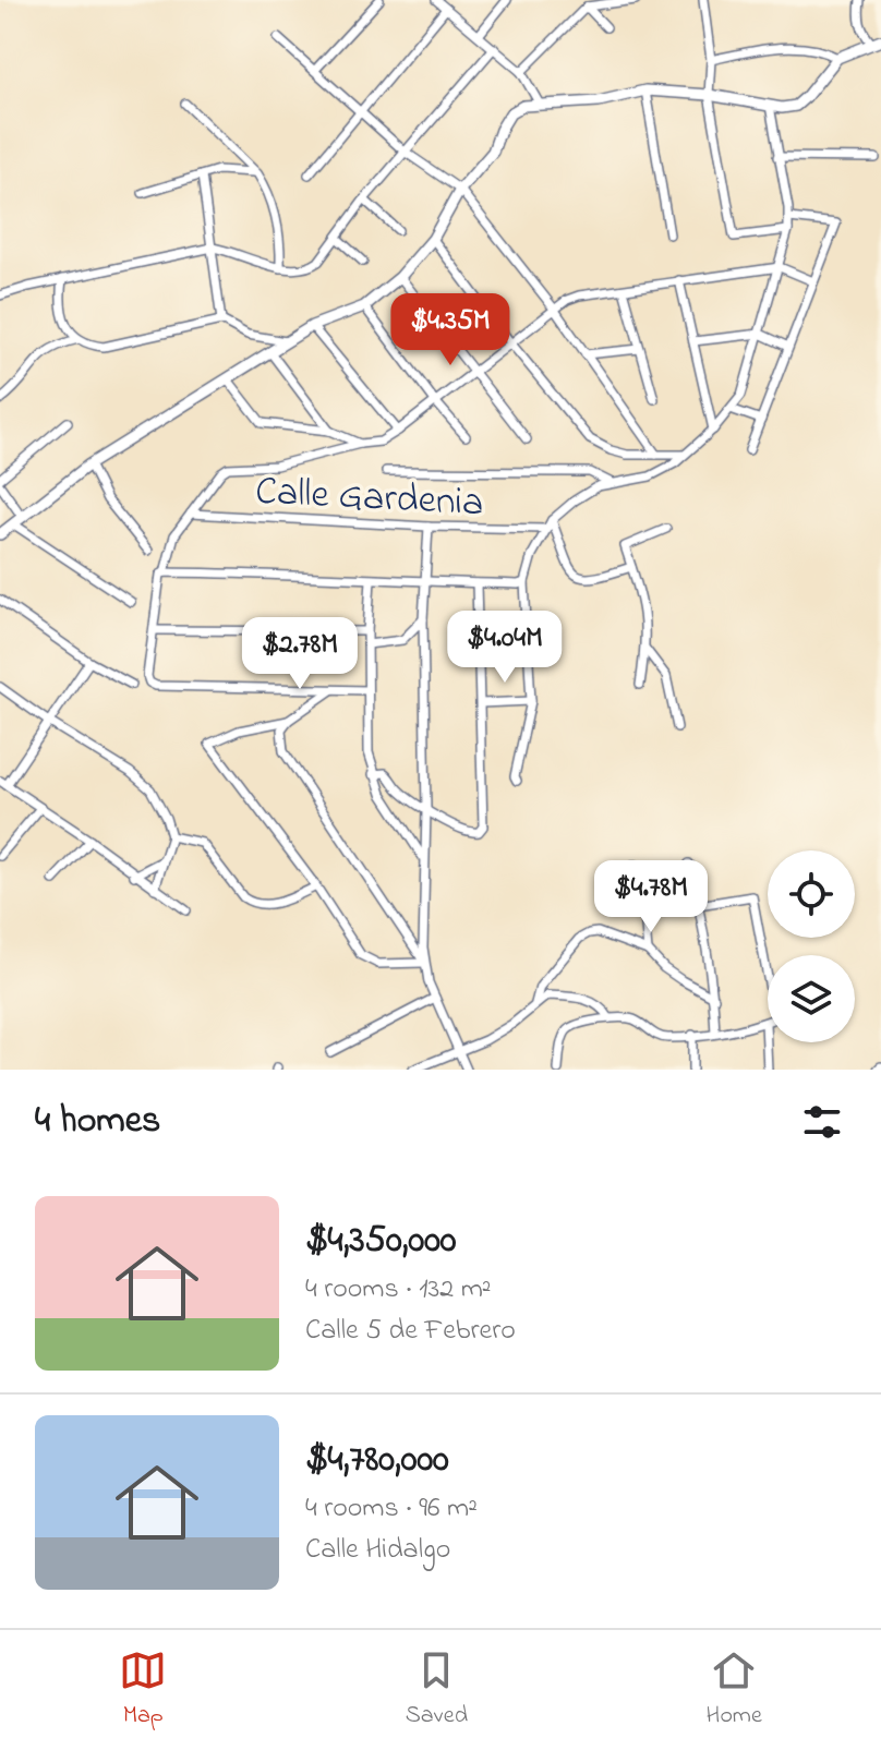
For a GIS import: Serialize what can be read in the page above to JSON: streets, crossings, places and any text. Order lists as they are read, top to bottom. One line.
{"streets":{"street":["Calle Gardenia"]},"page":{"price":["$4.35M","$4.04M","$2.78M","$4.78M"],"heading":"4 homes","list":[{"name":"$4,350,000","note":"4 rooms · 132 m² · Calle 5 de Febrero"},{"name":"$4,780,000","note":"4 rooms · 96 m² · Calle Hidalgo"}],"tabs":["Map","Saved","Home"]}}
